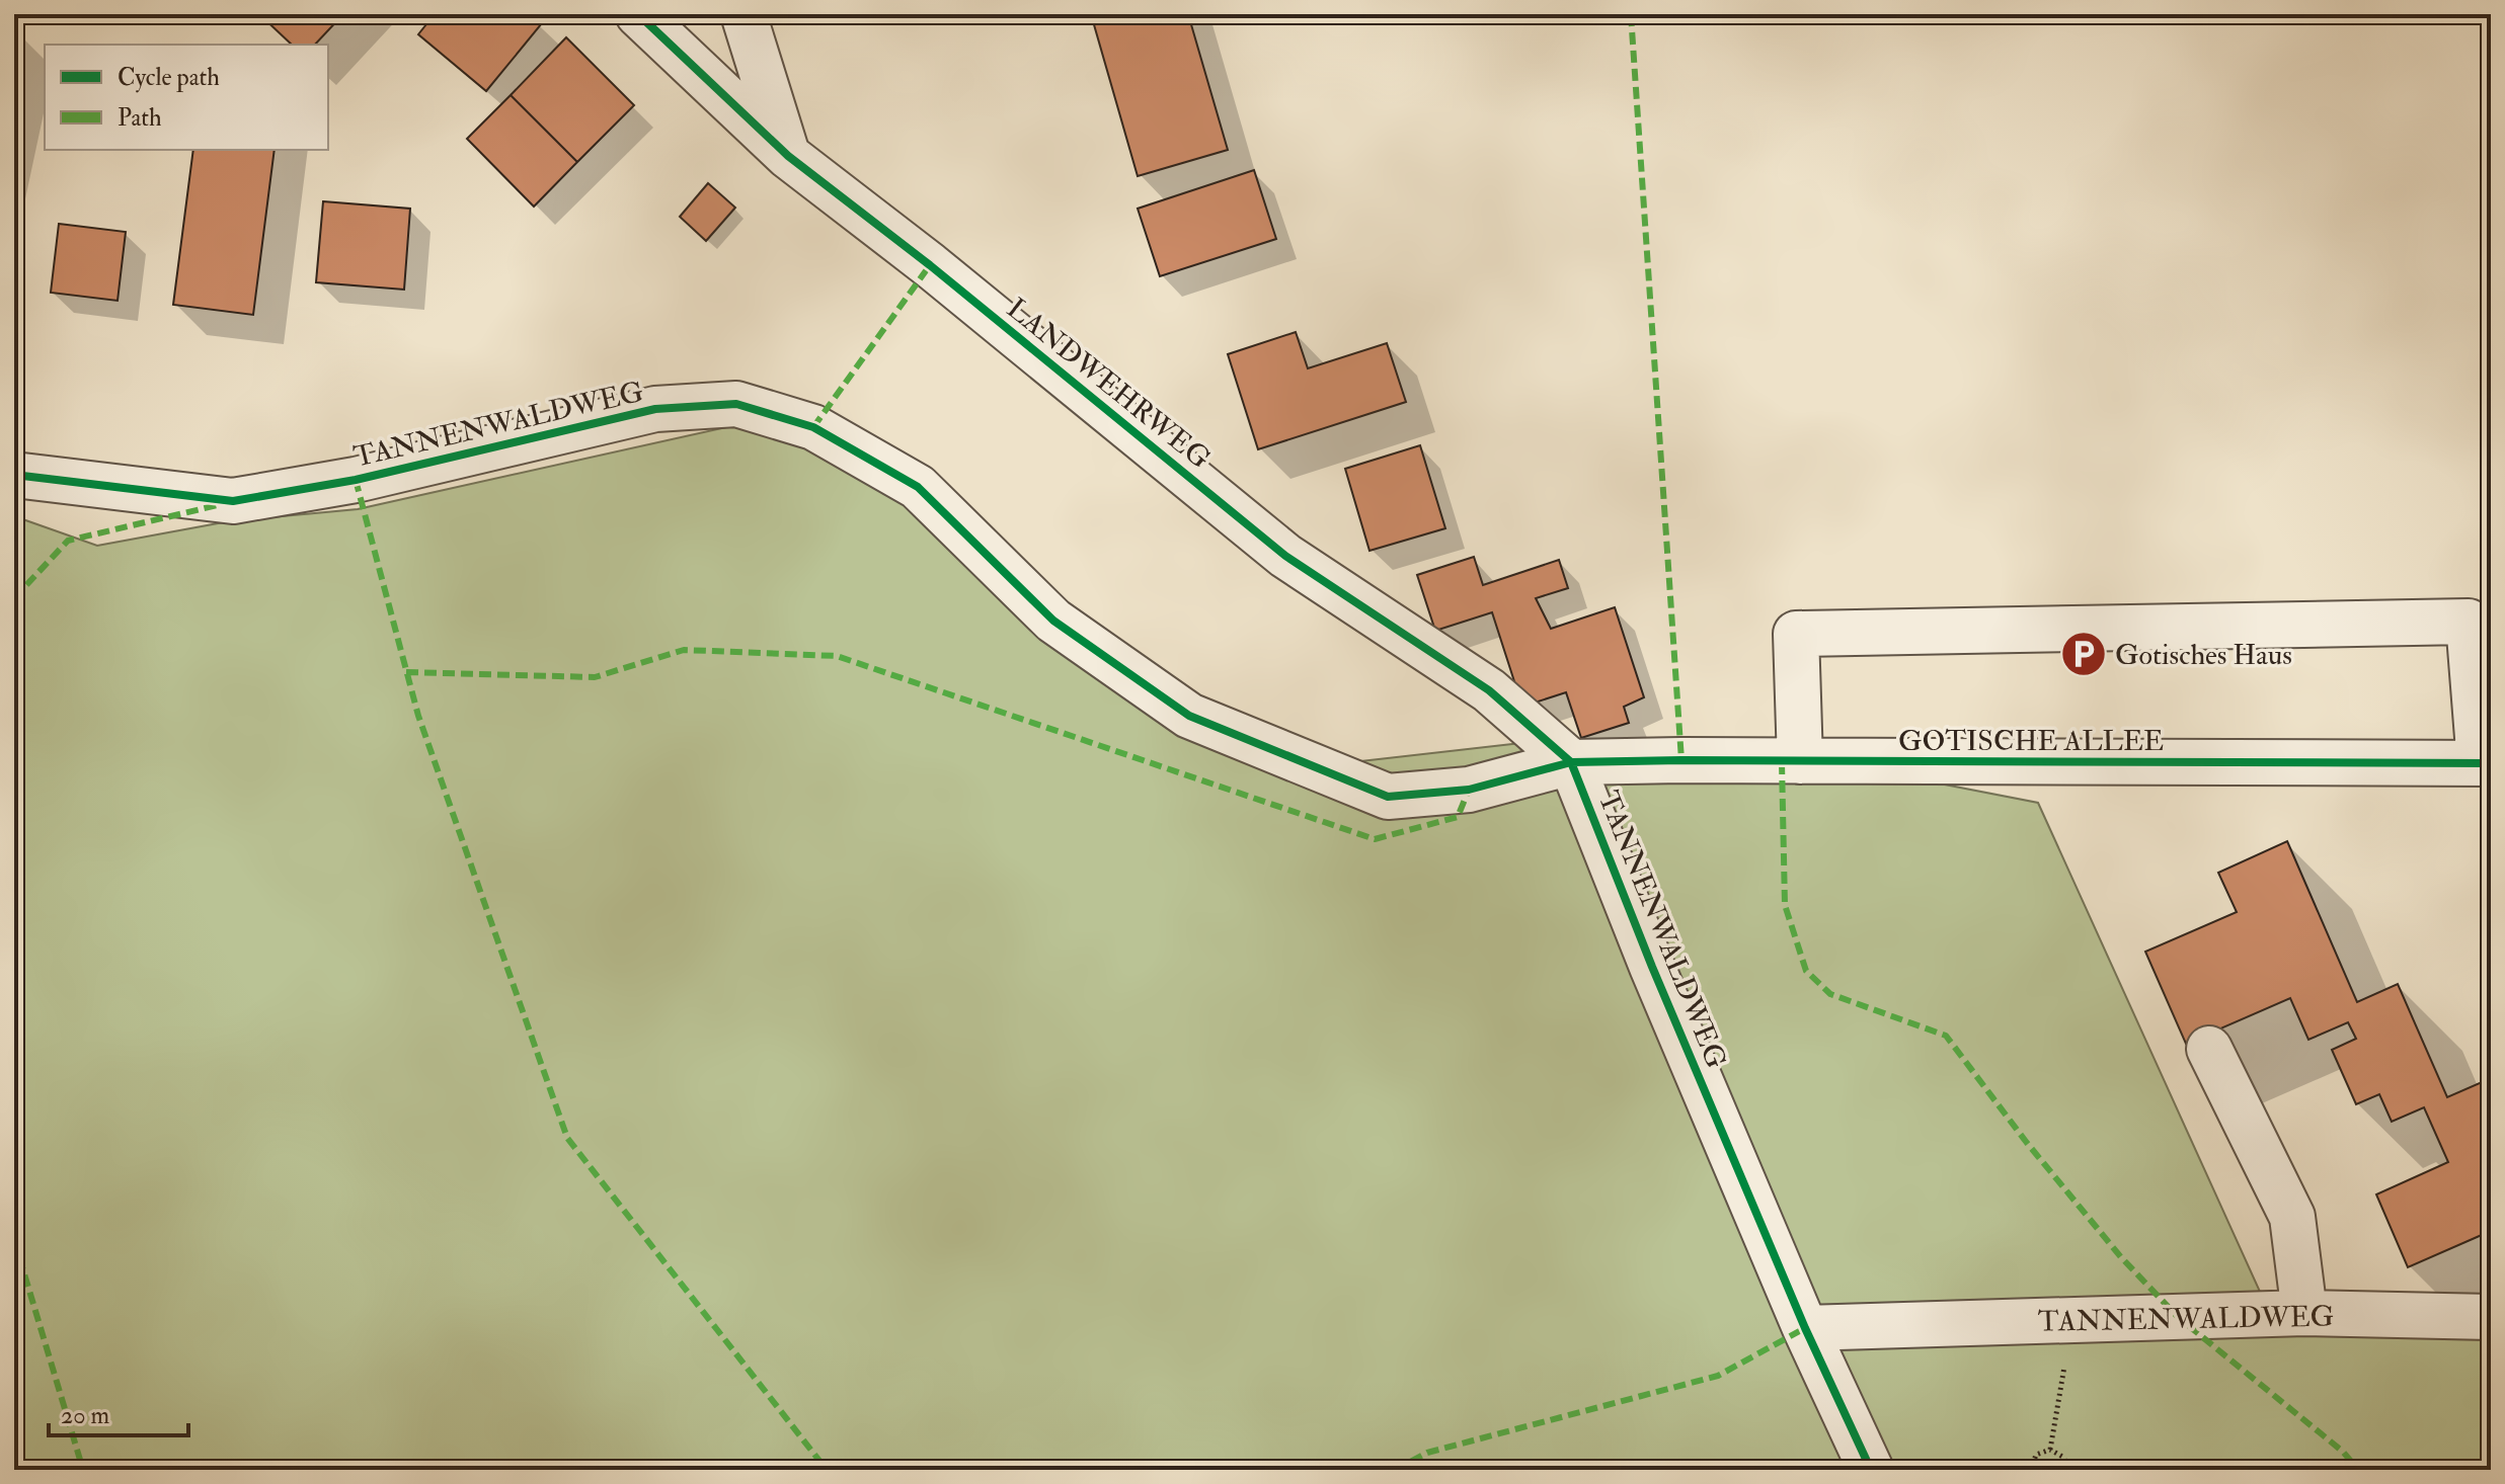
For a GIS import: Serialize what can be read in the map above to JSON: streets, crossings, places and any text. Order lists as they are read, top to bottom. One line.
{"streets":{"street":["LANDWEHRWEG","TANNENWALDWEG","GOTISCHE ALLEE"]},"crossings":[["LANDWEHRWEG","TANNENWALDWEG"],["LANDWEHRWEG","GOTISCHE ALLEE"],["TANNENWALDWEG","GOTISCHE ALLEE"]],"places":{"parking":["Gotisches Haus"]},"legend":["Cycle path","Path"],"scale_bar":"20 m"}
